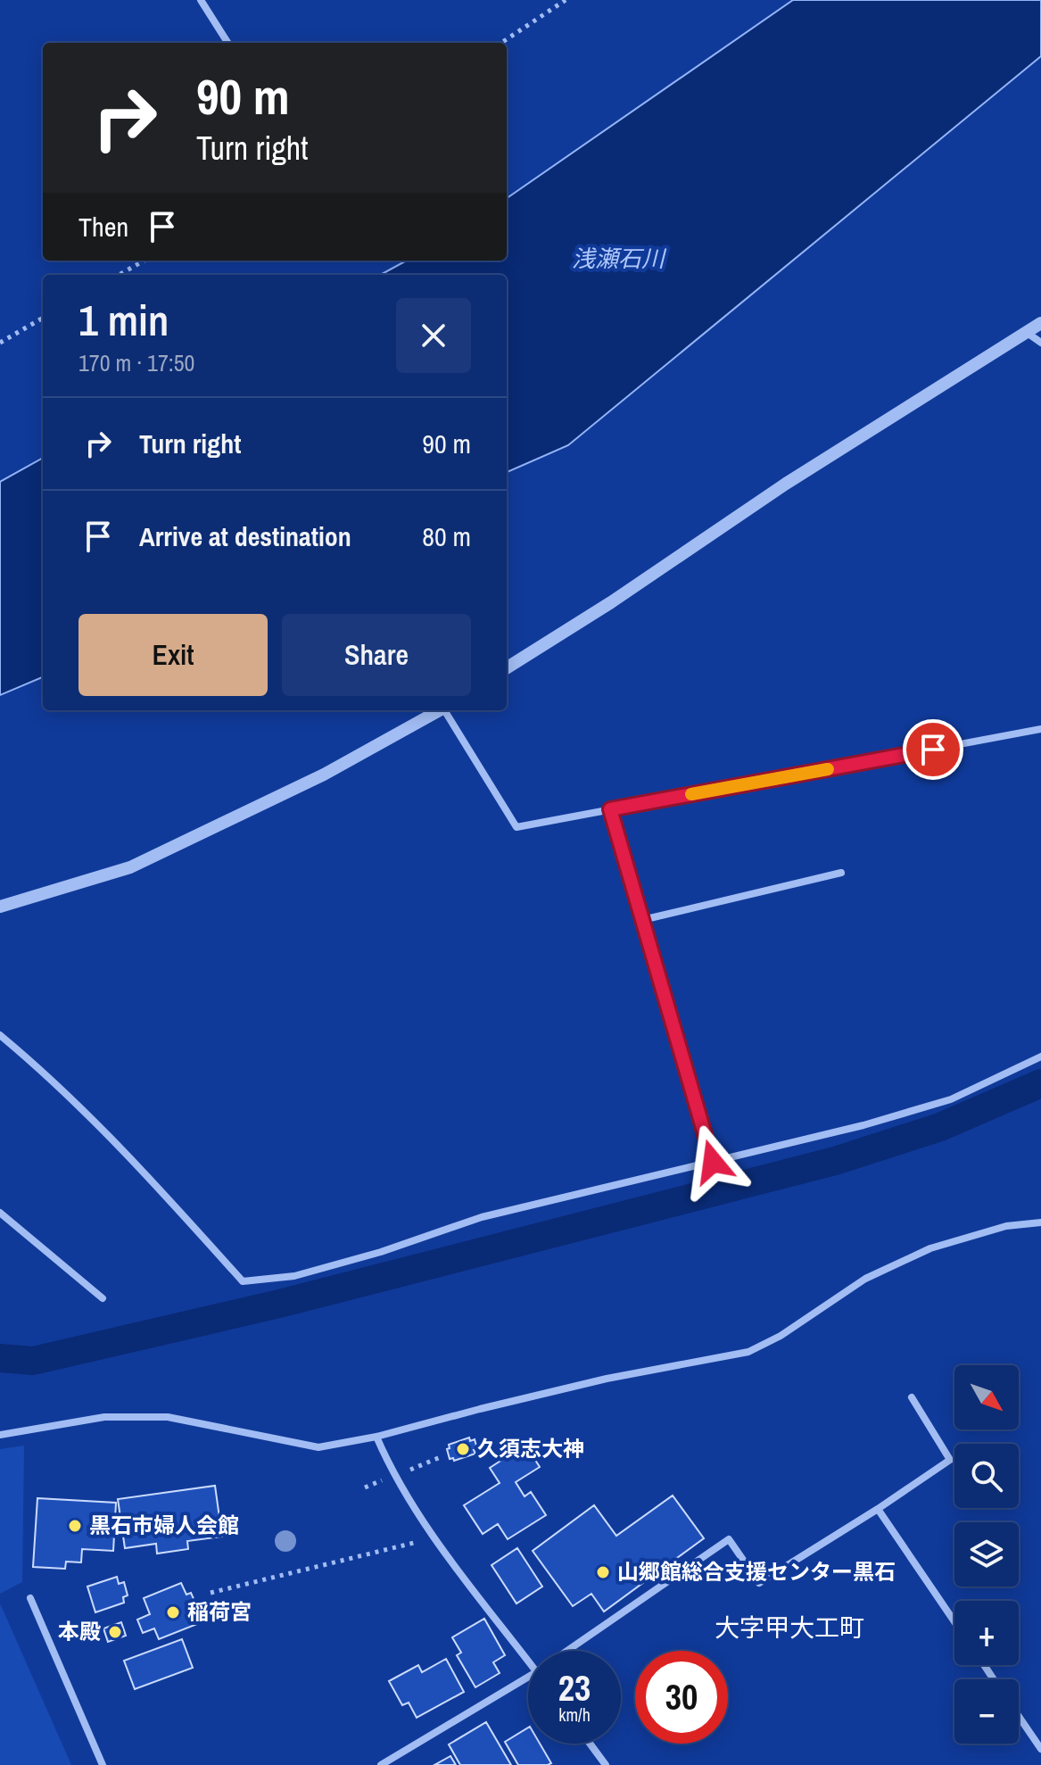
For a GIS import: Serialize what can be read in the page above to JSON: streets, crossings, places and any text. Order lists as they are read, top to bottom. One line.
{"districts":["大字甲大工町"],"water":["浅瀬石川"],"places":["久須志大神","黒石市婦人会館","山郷館総合支援センター黒石","稲荷宮","本殿"],"north":"bottom right","page":{"turn":["90 m","Turn right"],"then":"Then","heading":["1 min","170 m · 17:50"],"list":[{"name":"Turn right","value":"90 m"},{"name":"Arrive at destination","value":"80 m"}],"buttons":["Exit","Share"],"map_buttons":["+","−"],"speed":"23 km/h","limit":"30"}}
